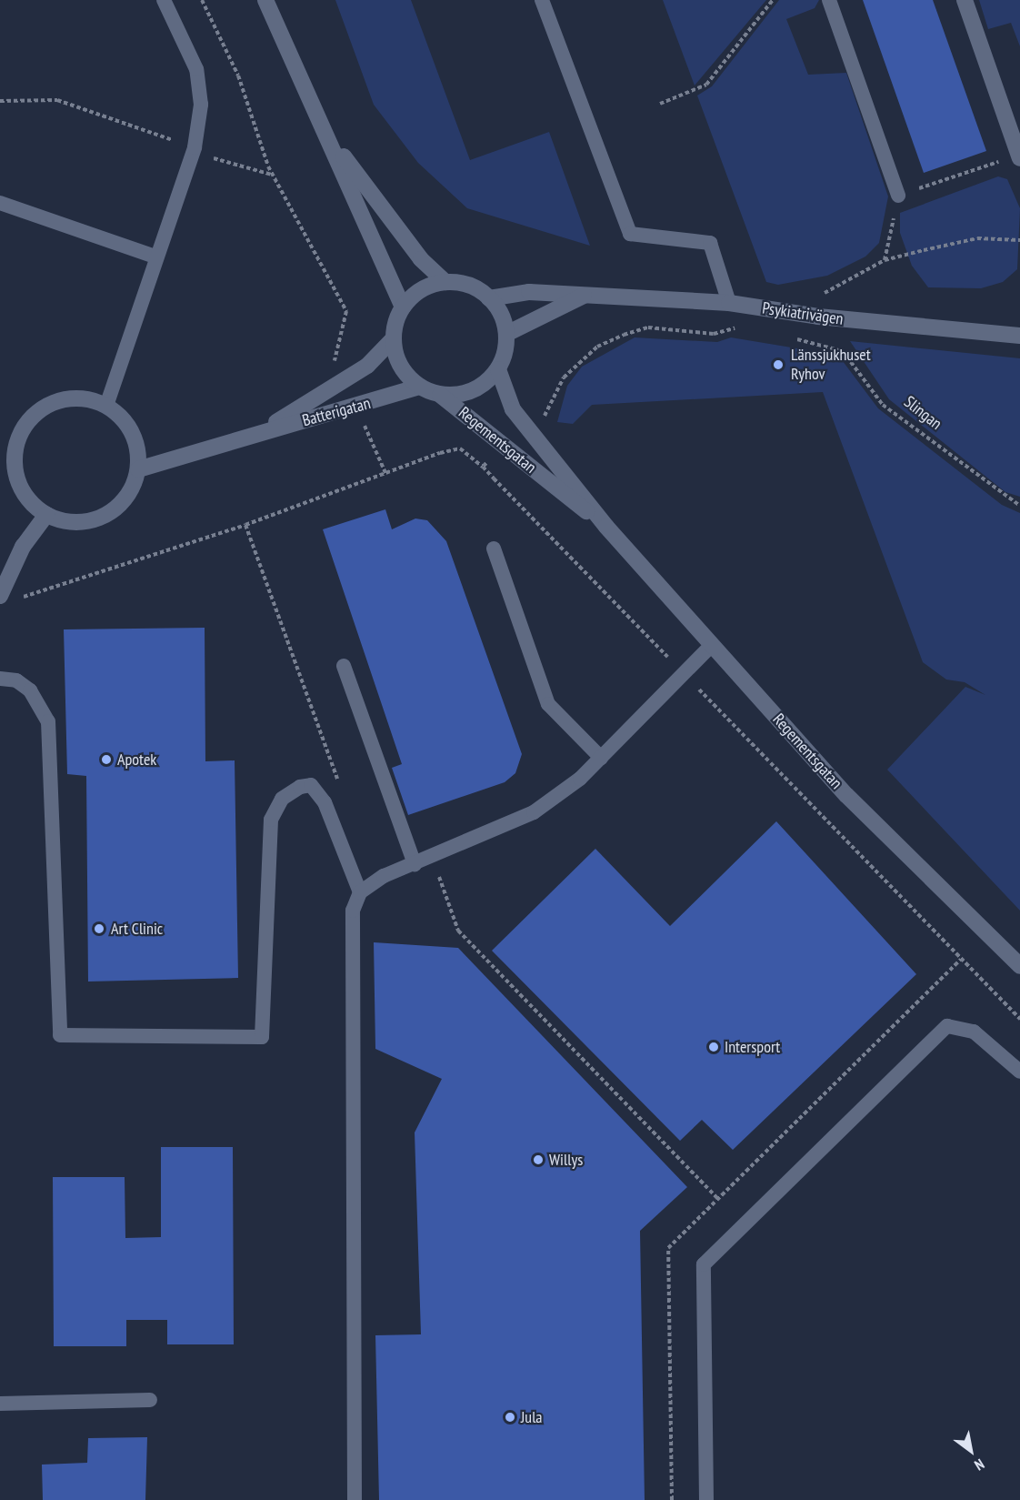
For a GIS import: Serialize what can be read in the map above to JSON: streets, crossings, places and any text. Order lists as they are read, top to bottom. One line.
{"streets":{"street":["Psykiatrivägen","Batterigatan","Regementsgatan"],"path":["Slingan"]},"crossings":[["Psykiatrivägen","Batterigatan"],["Psykiatrivägen","Regementsgatan"],["Batterigatan","Regementsgatan"]],"places":["Länssjukhuset Ryhov","Apotek","Art Clinic","Intersport","Willys","Jula"],"north":"bottom right"}
